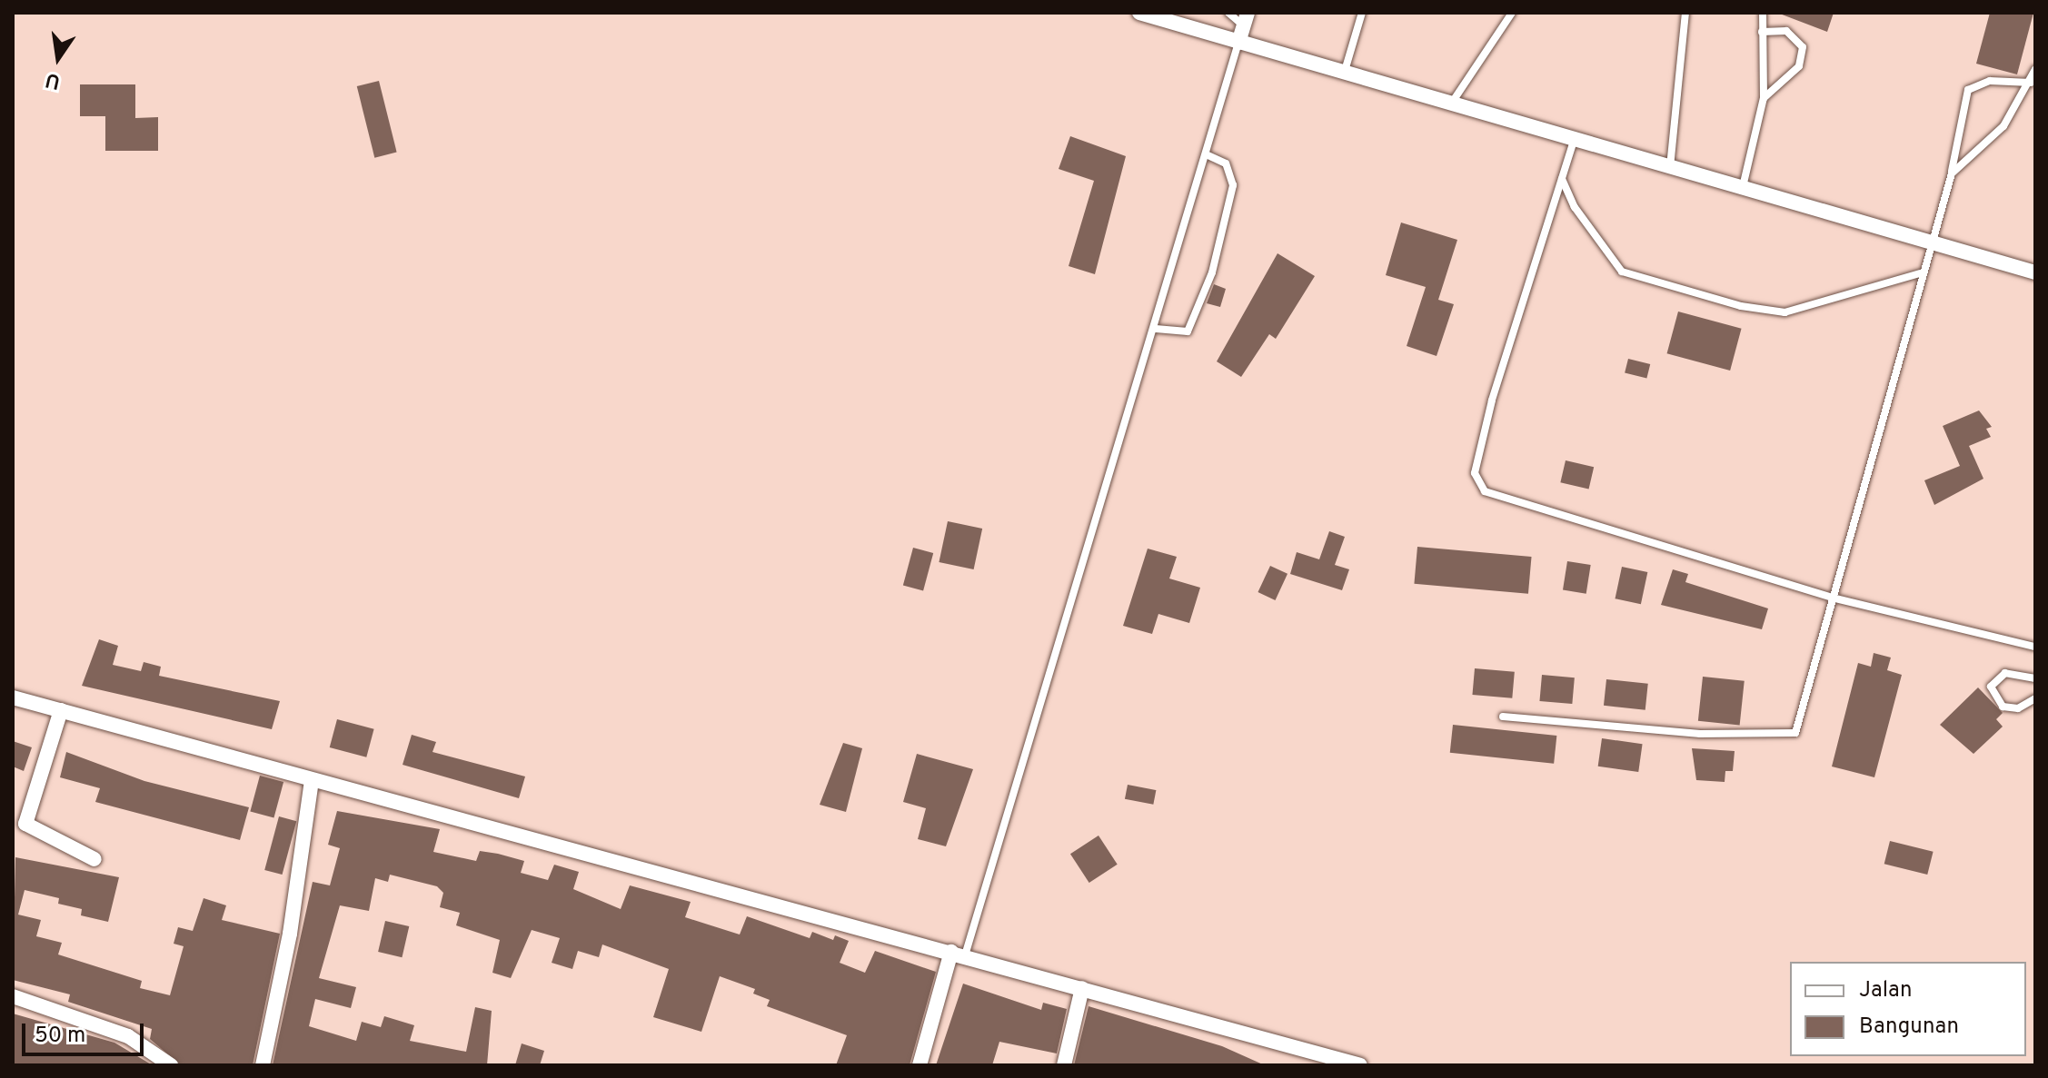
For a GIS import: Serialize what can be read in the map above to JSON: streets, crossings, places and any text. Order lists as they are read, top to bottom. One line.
{"legend":["Jalan","Bangunan"],"scale_bar":"50 m","north":"bottom"}
